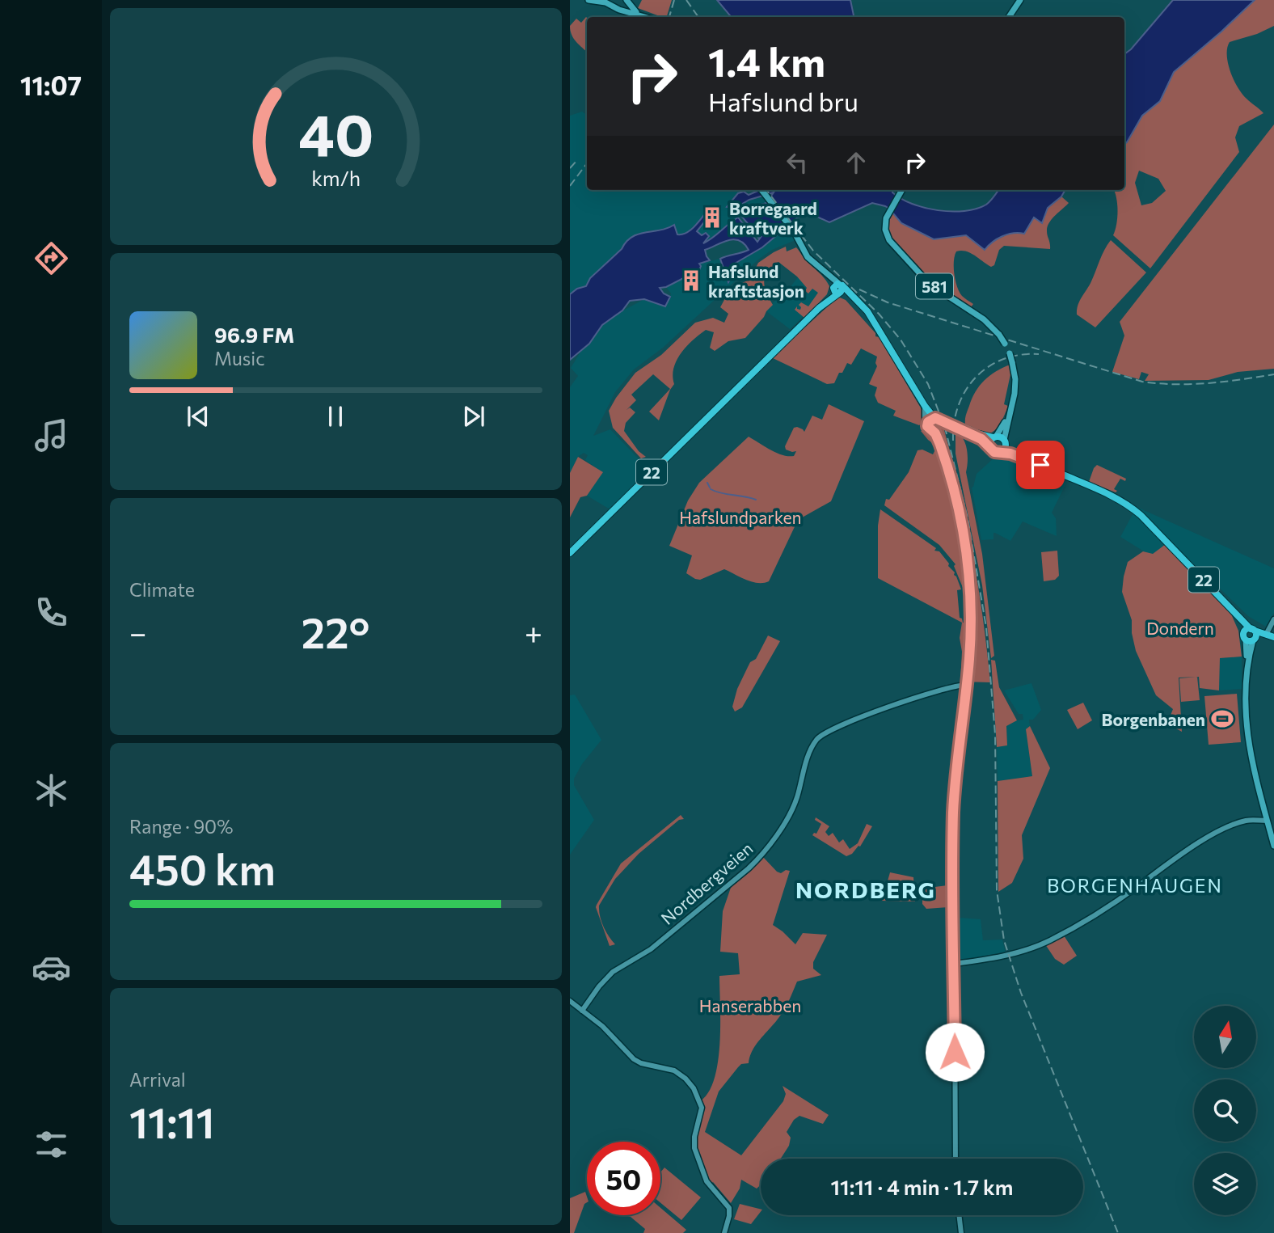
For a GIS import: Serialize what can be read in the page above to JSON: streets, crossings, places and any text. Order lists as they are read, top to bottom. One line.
{"streets":{"highway":["22"],"main road":["581"],"street":["Nordbergveien"]},"crossings":[["581","22"]],"districts":["BORGENHAUGEN","NORDBERG"],"parks":["Hafslundparken","Dondern","Hanserabben"],"places":{"building":["Borregaard kraftverk","Hafslund kraftstasjon"],"sports":["Borgenbanen"]},"north":"top","page":{"tabs":"11:07","turn":["1.4 km","Hafslund bru"],"song":["96.9 FM","Music"],"tile":["Climate",["Range · 90%","450 km"],["Arrival","11:11"]],"heat":["−","22°","+"],"limit":"50","trip":"11:11 · 4 min · 1.7 km","gauge":["40","km/h"]}}
